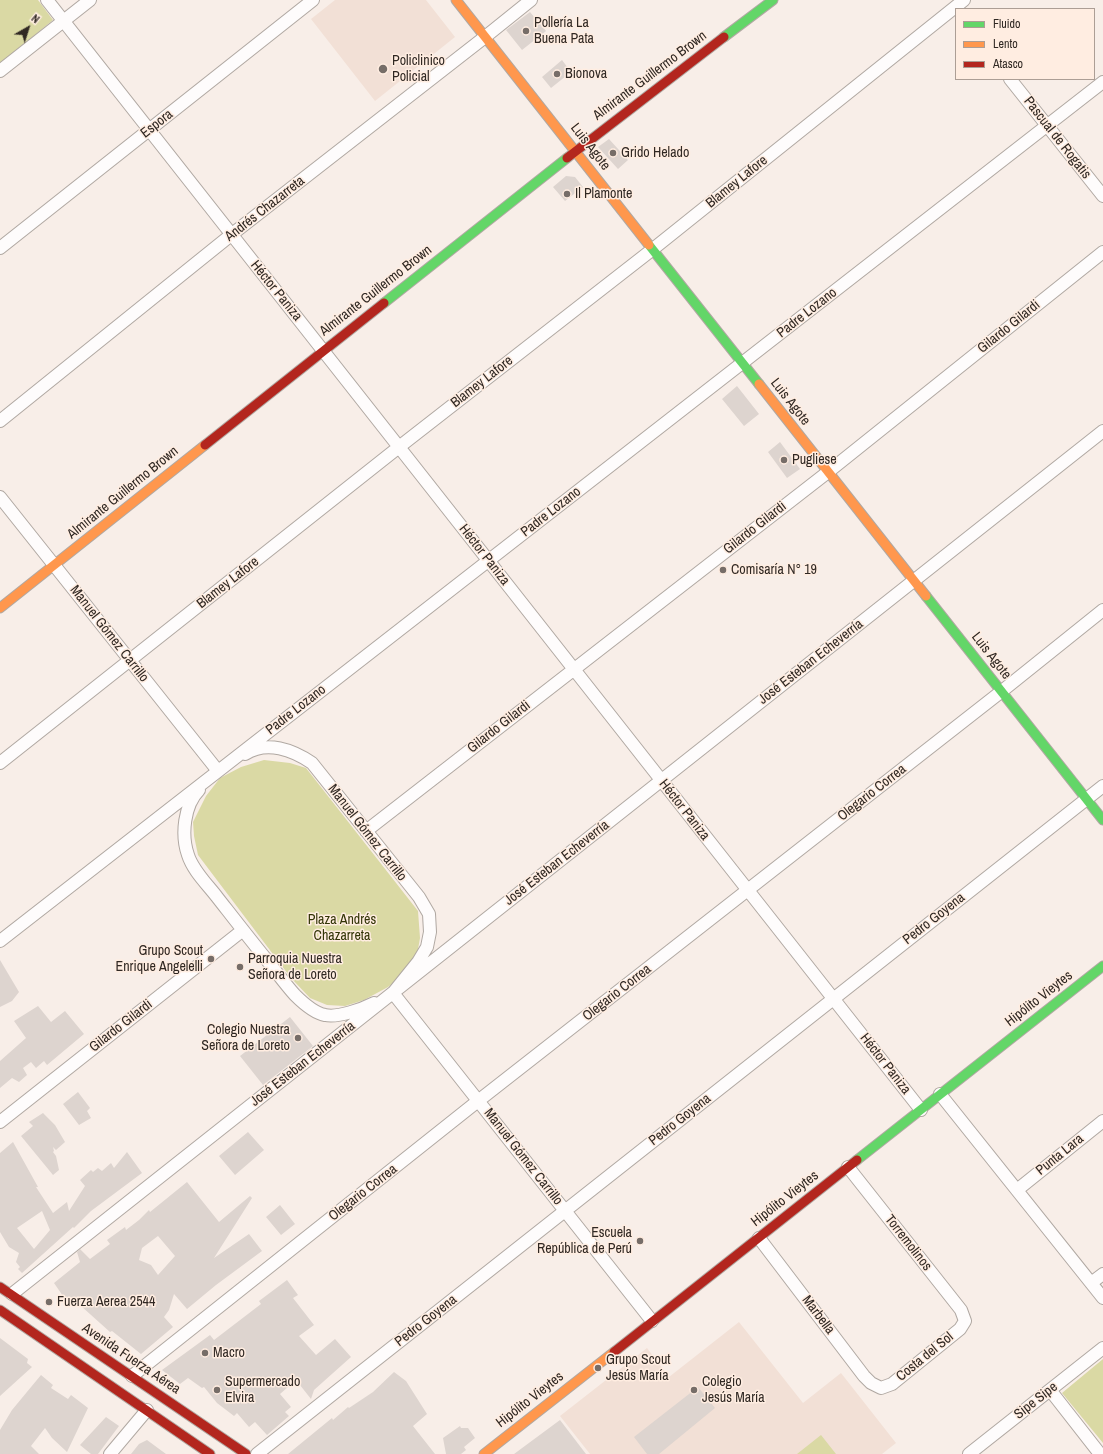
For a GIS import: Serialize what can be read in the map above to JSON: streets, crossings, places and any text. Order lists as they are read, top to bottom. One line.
{"streets":{"street":["Almirante Guillermo Brown","Espora","Pascual de Rogatis","Luis Agote","Blamey Lafore","Andrés Chazarreta","Héctor Paniza","Padre Lozano","Gilardo Gilardi","Manuel Gómez Carrillo","José Esteban Echeverría","Olegario Correa","Pedro Goyena","Hipólito Vieytes","Punta Lara","Torremolinos","Marbella","Costa del Sol","Avenida Fuerza Aérea","Sipe Sipe"]},"crossings":[["Almirante Guillermo Brown","Luis Agote"],["Almirante Guillermo Brown","Héctor Paniza"],["Almirante Guillermo Brown","Manuel Gómez Carrillo"],["Espora","Héctor Paniza"],["Pascual de Rogatis","Padre Lozano"],["Luis Agote","Blamey Lafore"],["Luis Agote","Andrés Chazarreta"],["Luis Agote","Padre Lozano"],["Luis Agote","Gilardo Gilardi"],["Luis Agote","José Esteban Echeverría"],["Luis Agote","Olegario Correa"],["Luis Agote","Pedro Goyena"],["Blamey Lafore","Héctor Paniza"],["Blamey Lafore","Manuel Gómez Carrillo"],["Andrés Chazarreta","Héctor Paniza"],["Héctor Paniza","Padre Lozano"],["Héctor Paniza","Gilardo Gilardi"],["Héctor Paniza","José Esteban Echeverría"],["Héctor Paniza","Olegario Correa"],["Héctor Paniza","Pedro Goyena"],["Héctor Paniza","Hipólito Vieytes"],["Padre Lozano","Manuel Gómez Carrillo"],["Gilardo Gilardi","Manuel Gómez Carrillo"],["Manuel Gómez Carrillo","José Esteban Echeverría"],["Manuel Gómez Carrillo","Olegario Correa"],["Manuel Gómez Carrillo","Pedro Goyena"],["Manuel Gómez Carrillo","Hipólito Vieytes"],["José Esteban Echeverría","Avenida Fuerza Aérea"],["Olegario Correa","Avenida Fuerza Aérea"],["Hipólito Vieytes","Torremolinos"],["Hipólito Vieytes","Marbella"],["Torremolinos","Costa del Sol"],["Marbella","Costa del Sol"]],"parks":["Plaza Andrés Chazarreta"],"places":["Pollería La Buena Pata","Policlinico Policial","Bionova","Grido Helado","Il Plamonte","Pugliese","Comisaría N° 19","Grupo Scout Enrique Angelelli","Parroquia Nuestra Señora de Loreto","Colegio Nuestra Señora de Loreto","Escuela República de Perú","Fuerza Aerea 2544","Macro","Grupo Scout Jesús María","Supermercado Elvira","Colegio Jesús María"],"legend":["Fluido","Lento","Atasco"],"north":"top right"}
